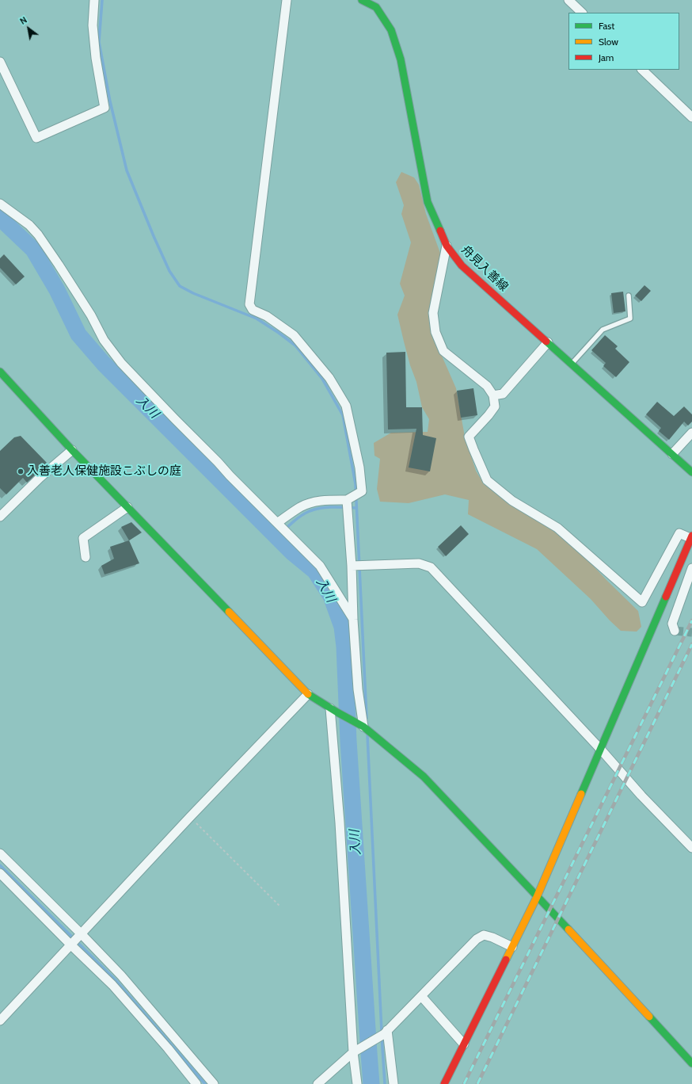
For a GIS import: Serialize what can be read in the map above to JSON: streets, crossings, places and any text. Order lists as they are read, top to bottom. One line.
{"streets":{"street":["舟見入善線"]},"water":["入川"],"places":["入善老人保健施設こぶしの庭"],"legend":["Fast","Slow","Jam"],"north":"top left"}
